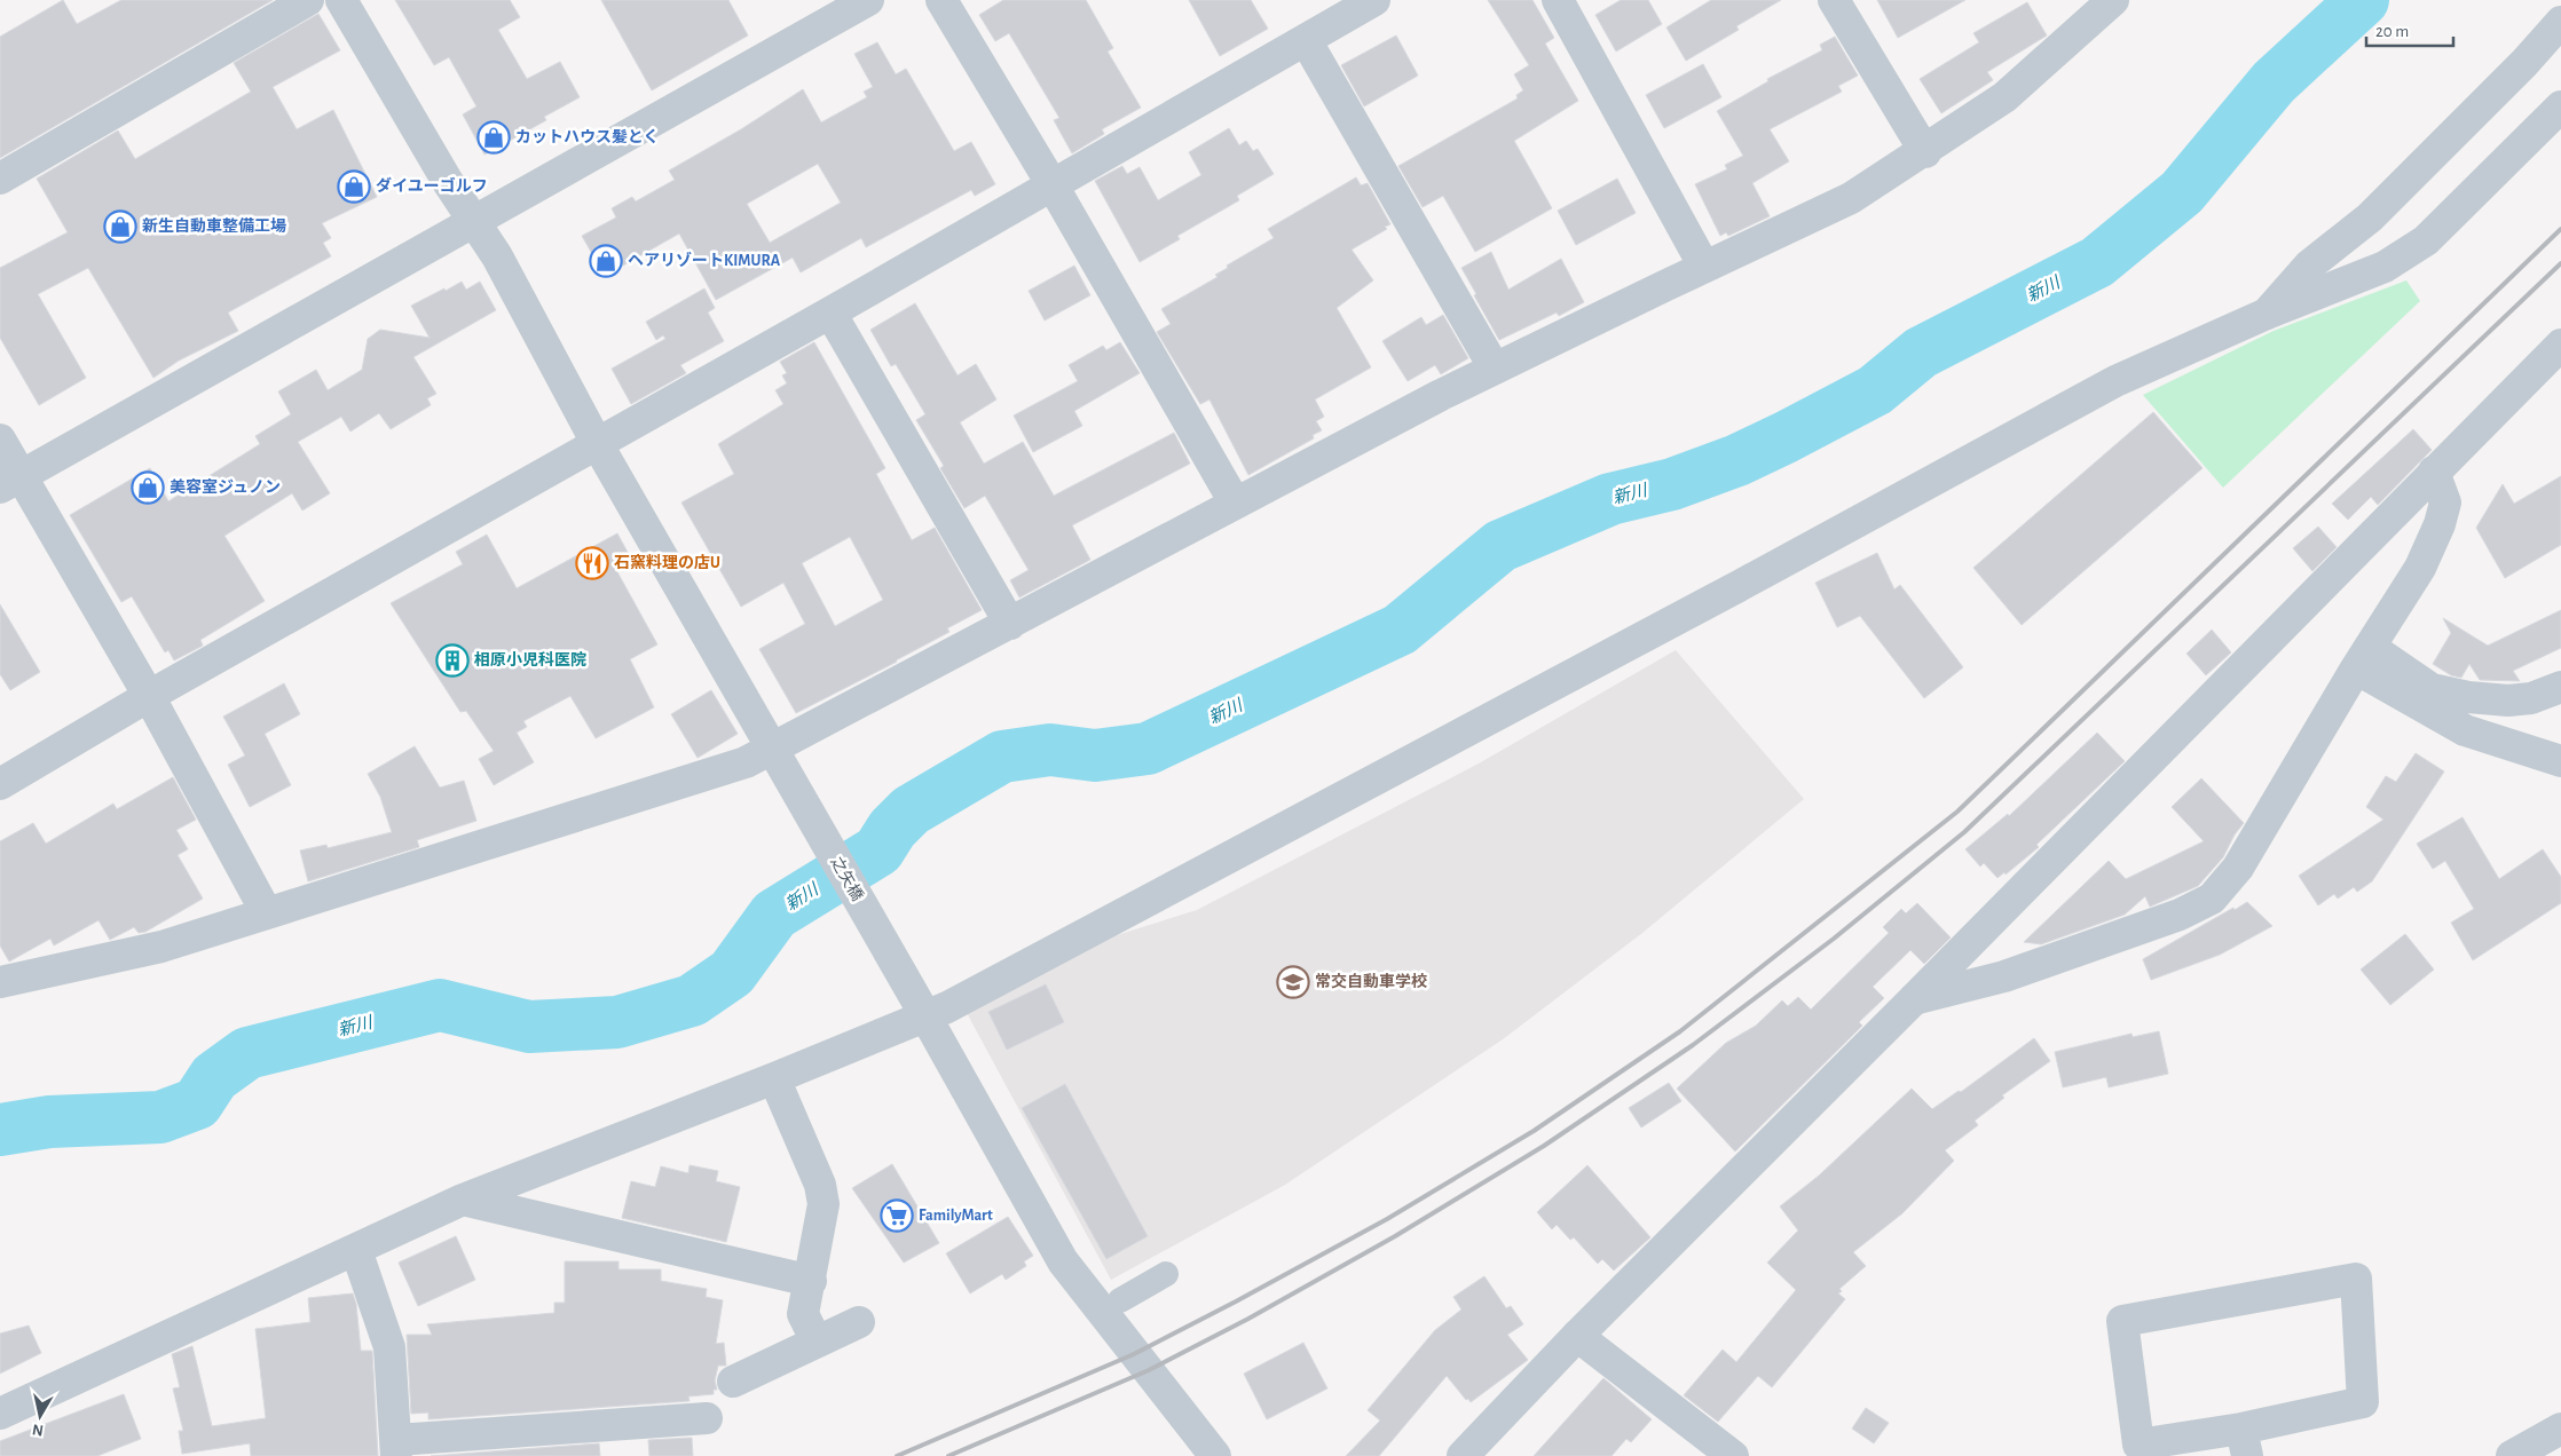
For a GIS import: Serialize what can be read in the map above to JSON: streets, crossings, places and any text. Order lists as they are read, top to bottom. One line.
{"streets":{"street":["之矢橋"]},"water":["新川"],"places":{"shop":["カットハウス髪とく","ダイユーゴルフ","新生自動車整備工場","ヘアリゾートKIMURA","美容室ジュノン"],"restaurant":["石窯料理の店U"],"building":["相原小児科医院"],"school or university":["常交自動車学校"],"supermarket":["FamilyMart"]},"scale_bar":"20 m","north":"bottom"}
